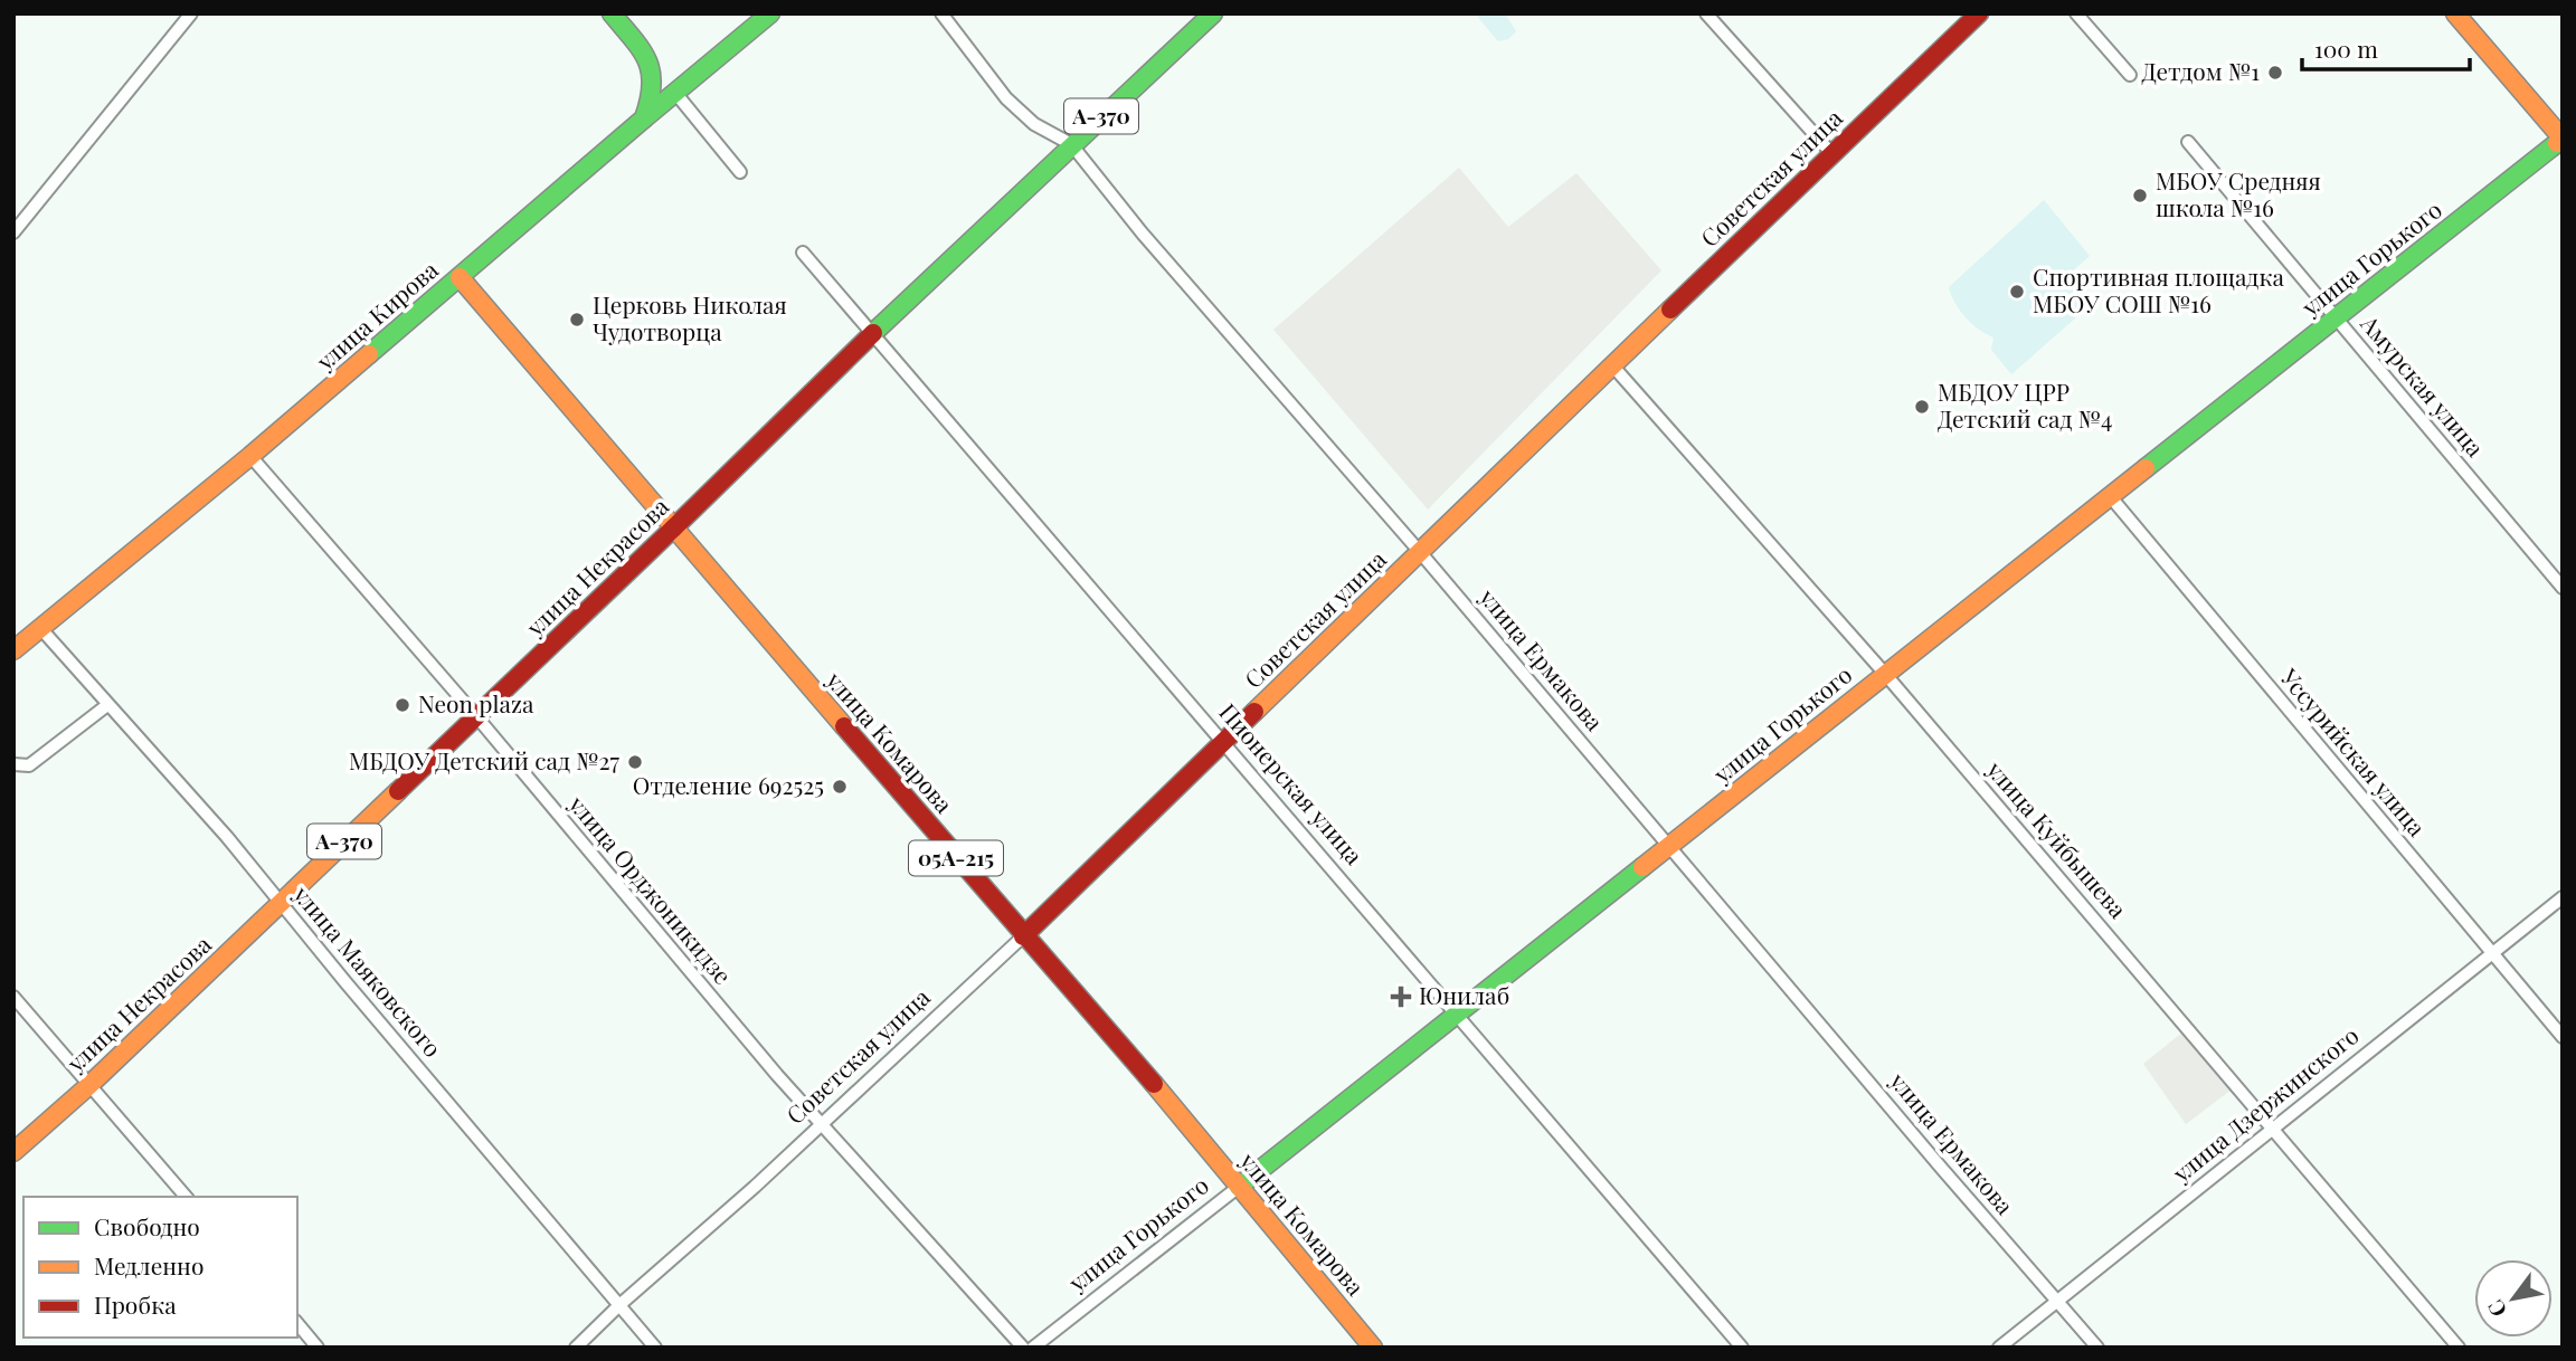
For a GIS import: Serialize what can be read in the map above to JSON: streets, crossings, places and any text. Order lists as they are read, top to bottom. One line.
{"streets":{"main road":["А-370","Советская улица","улица Горького","улица Кирова","улица Некрасова","улица Комарова","05А-215"],"street":["Амурская улица","улица Ермакова","Уссурийская улица","Пионерская улица","улица Куйбышева","улица Орджоникидзе","улица Маяковского","улица Дзержинского"]},"crossings":[["Советская улица","улица Ермакова"],["Советская улица","улица Комарова"],["Советская улица","Пионерская улица"],["Советская улица","улица Куйбышева"],["Советская улица","улица Орджоникидзе"],["Советская улица","улица Маяковского"],["улица Горького","Амурская улица"],["улица Горького","улица Ермакова"],["улица Горького","улица Комарова"],["улица Горького","Уссурийская улица"],["улица Горького","Пионерская улица"],["улица Горького","улица Куйбышева"],["улица Кирова","улица Комарова"],["улица Кирова","улица Орджоникидзе"],["улица Кирова","улица Маяковского"],["улица Некрасова","улица Ермакова"],["улица Некрасова","улица Комарова"],["улица Некрасова","Пионерская улица"],["улица Некрасова","улица Орджоникидзе"],["улица Некрасова","улица Маяковского"],["улица Ермакова","улица Дзержинского"],["Уссурийская улица","улица Дзержинского"],["улица Куйбышева","улица Дзержинского"]],"places":{"other":["Детдом №1","МБОУ Средняя школа №16","Спортивная площадка МБОУ СОШ №16","Церковь Николая Чудотворца","МБДОУ ЦРР Детский сад №4","Neon plaza","МБДОУ Детский сад №27","Отделение 692525"],"health":["Юнилаб"]},"legend":["Свободно","Медленно","Пробка"],"scale_bar":"100 m","north":"bottom left"}
